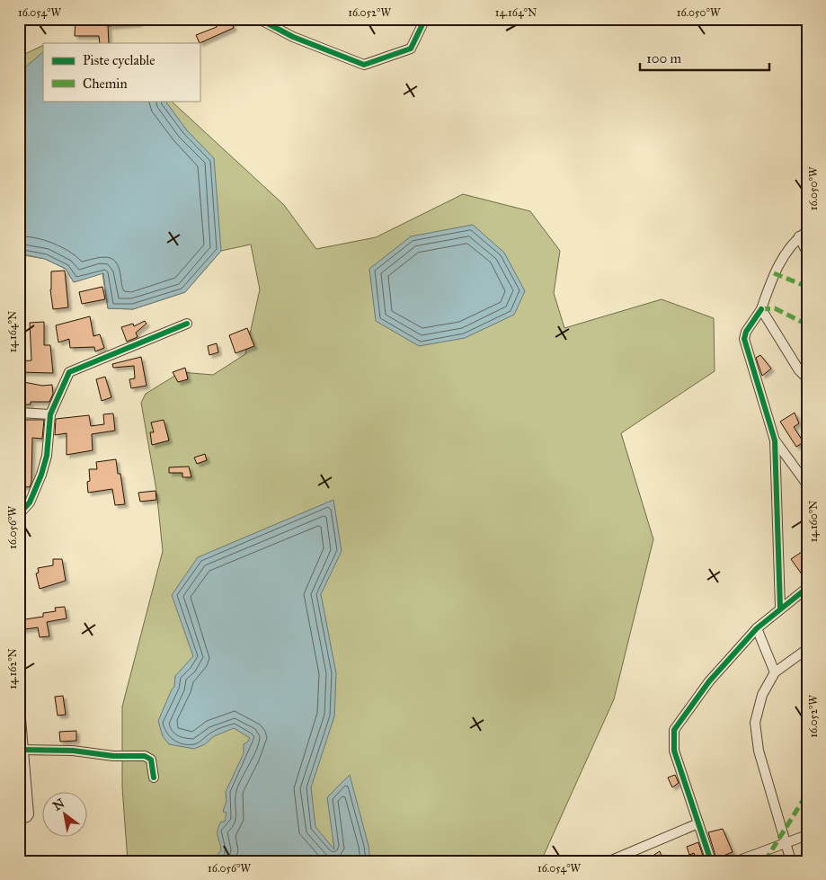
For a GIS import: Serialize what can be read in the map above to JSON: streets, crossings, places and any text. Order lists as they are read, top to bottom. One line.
{"legend":["Piste cyclable","Chemin"],"scale_bar":"100 m","north":"top left","coordinates":["16.054°W","16.052°W","14.164°N","16.050°W","14.160°N","16.056°W","14.162°N"]}
